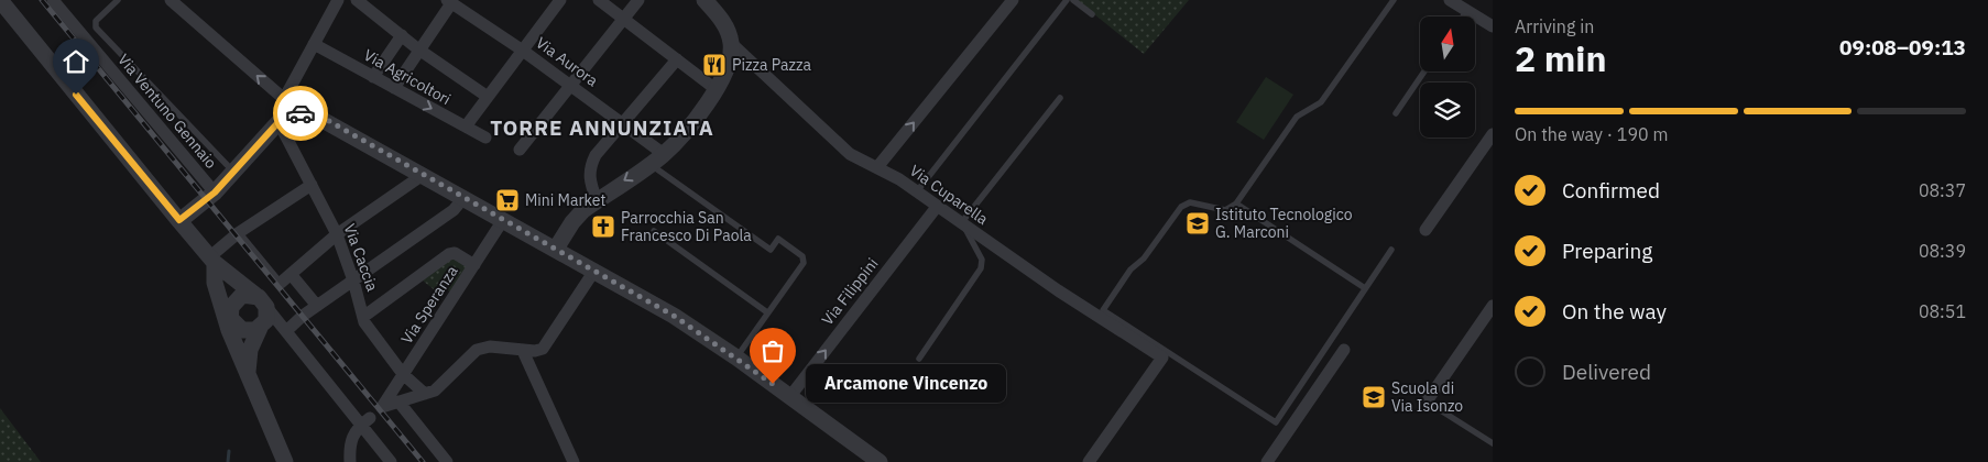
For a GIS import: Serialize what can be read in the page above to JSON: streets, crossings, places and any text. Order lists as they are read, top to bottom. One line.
{"streets":{"street":["Via Aurora","Via Agricoltori","Via Ventuno Gennaio","Via Cuparella","Via Caccia","Via Filippini","Via Speranza"]},"crossings":[["Via Cuparella","Via Filippini"],["Via Caccia","Via Speranza"]],"one_way":["Via Filippini"],"districts":["TORRE ANNUNZIATA"],"places":{"restaurant":["Pizza Pazza"],"supermarket":["Mini Market"],"school or university":["Istituto Tecnologico G. Marconi","Scuola di Via Isonzo"],"church":["Parrocchia San Francesco Di Paola"],"other":["Arcamone Vincenzo"]},"north":"top","page":{"heading":["2 min","Arriving in","09:08–09:13"],"bar":"On the way · 190 m","list":[["Confirmed","08:37"],["Preparing","08:39"],["On the way","08:51"],"Delivered"],"bubble":"Arcamone Vincenzo"}}
